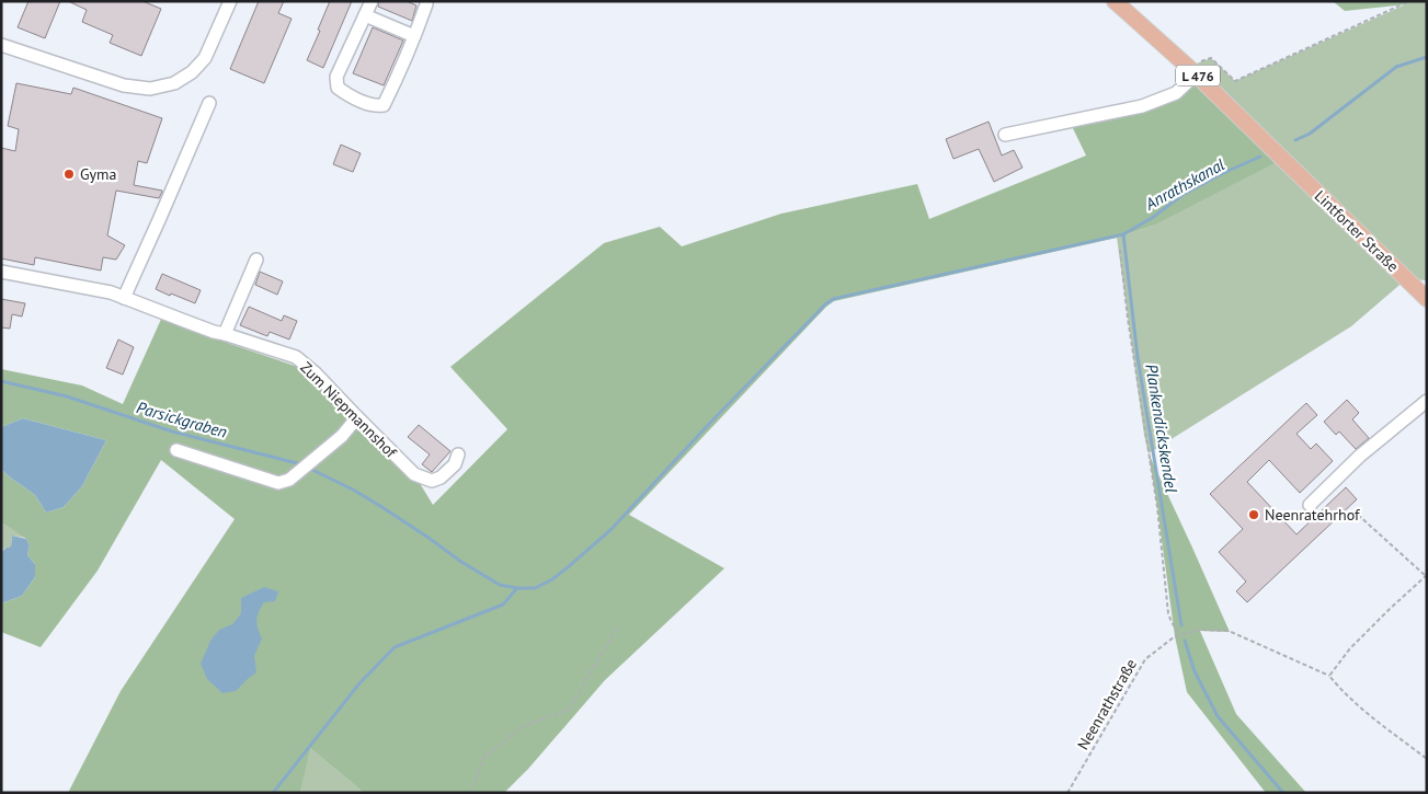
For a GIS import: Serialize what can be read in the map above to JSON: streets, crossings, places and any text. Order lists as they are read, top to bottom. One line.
{"streets":{"main road":["L 476","Lintforter Straße"],"street":["Zum Niepmannshof"],"path":["Neenrathstraße"]},"crossings":[["L 476","Lintforter Straße"]],"water":["Anrathskanal","Parsickgraben","Plankendickskendel"],"places":["Gyma","Neenratehrhof"]}
